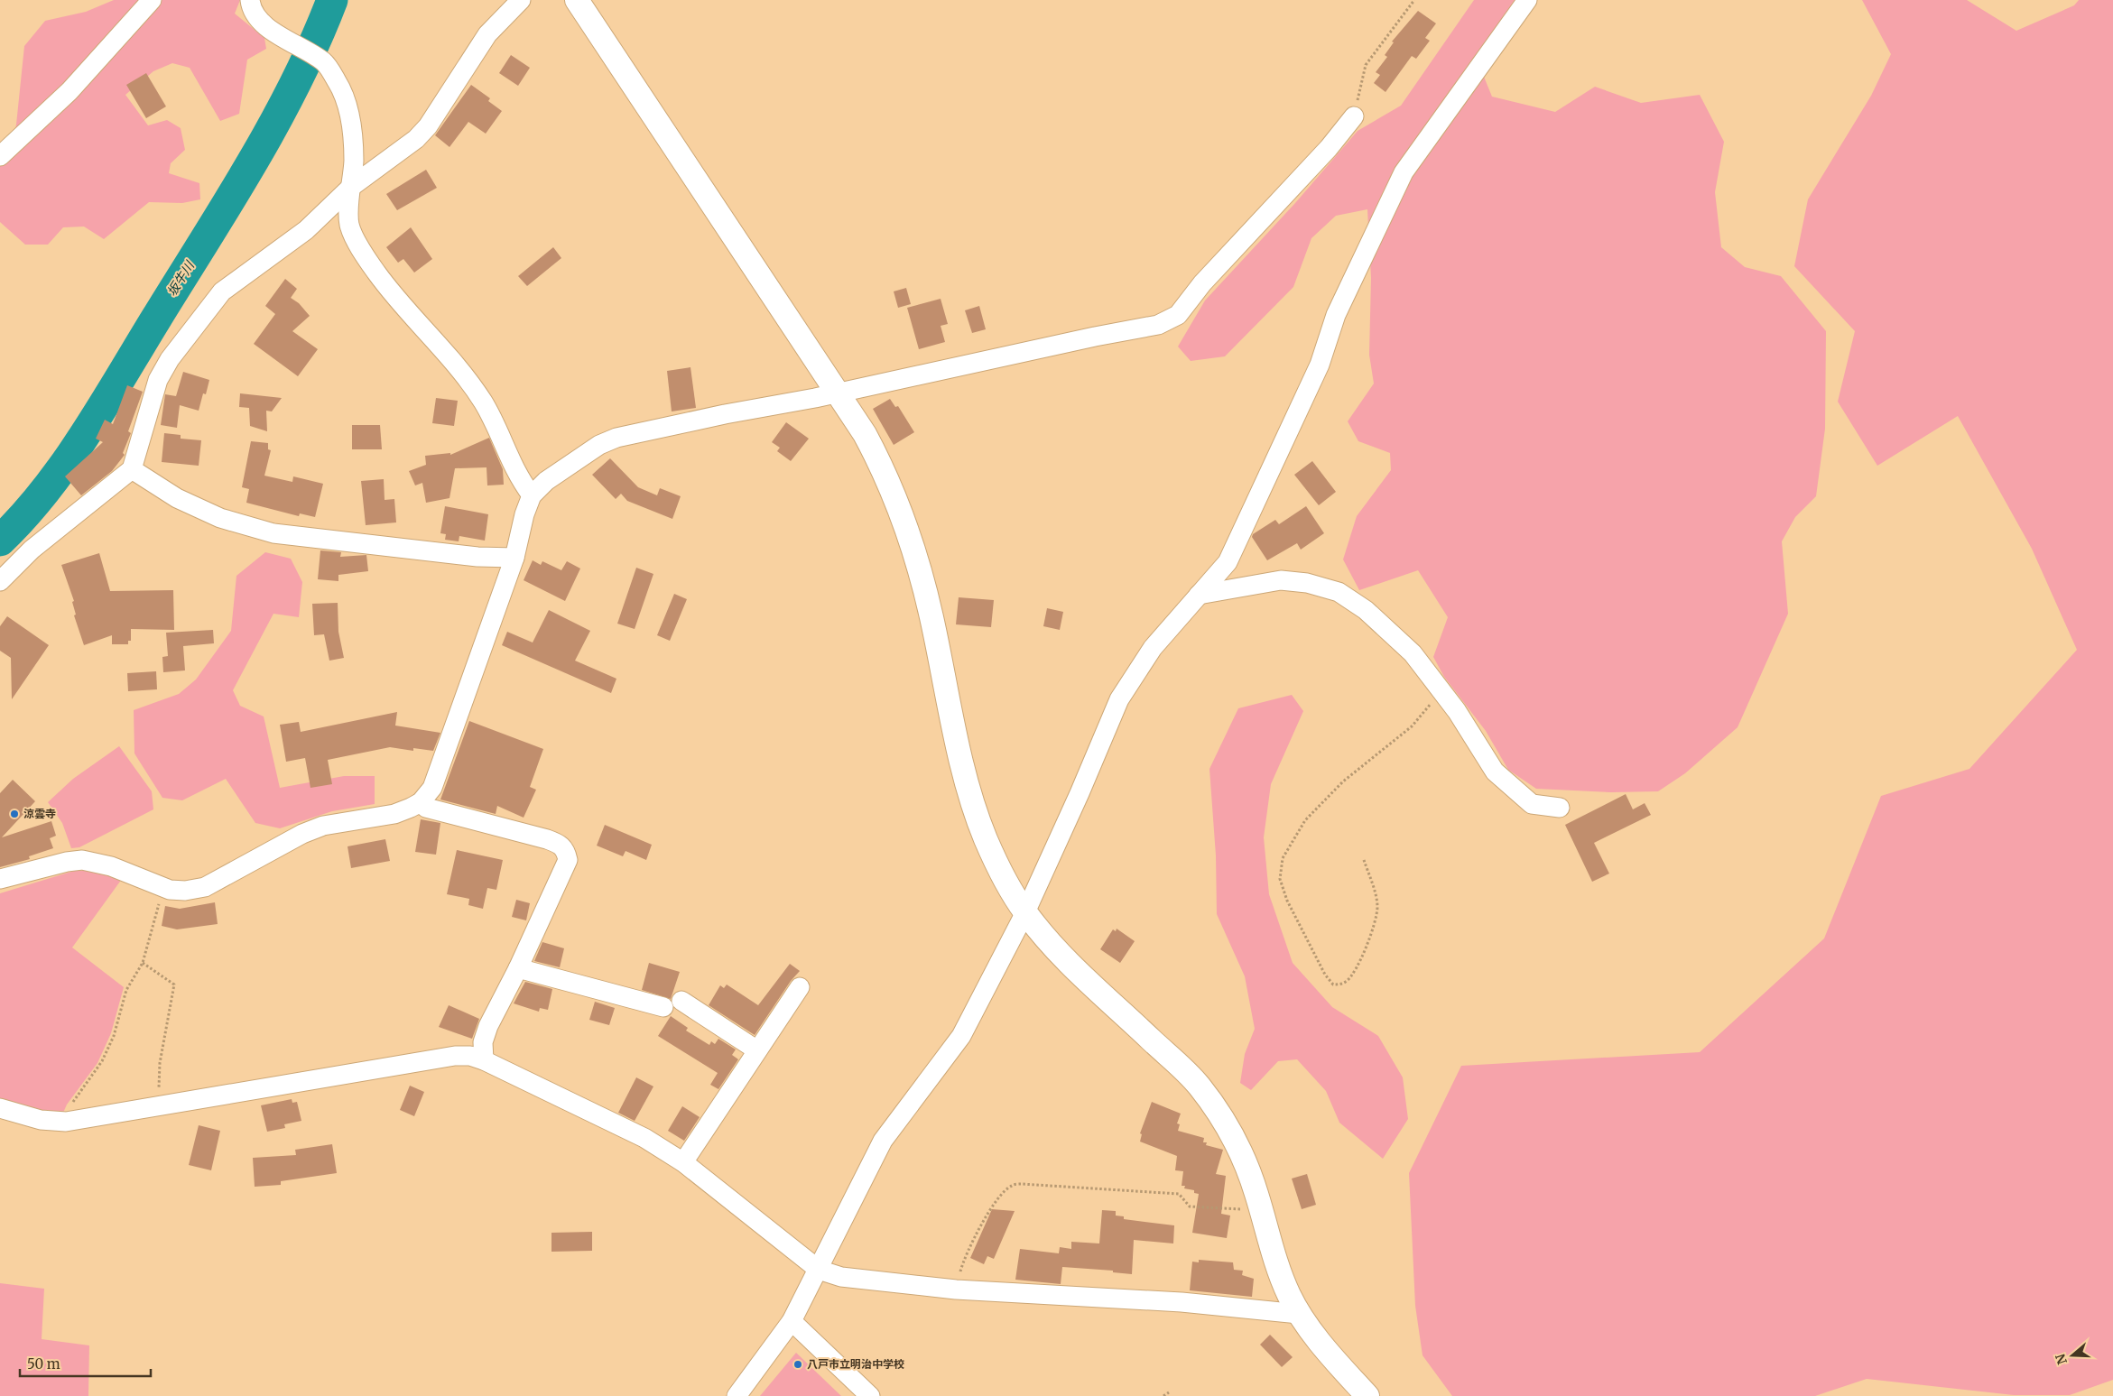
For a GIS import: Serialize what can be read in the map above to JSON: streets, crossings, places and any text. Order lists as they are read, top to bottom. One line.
{"water":["坂牛川"],"places":["涼雲寺","八戸市立明治中学校"],"scale_bar":"50 m","north":"left"}
